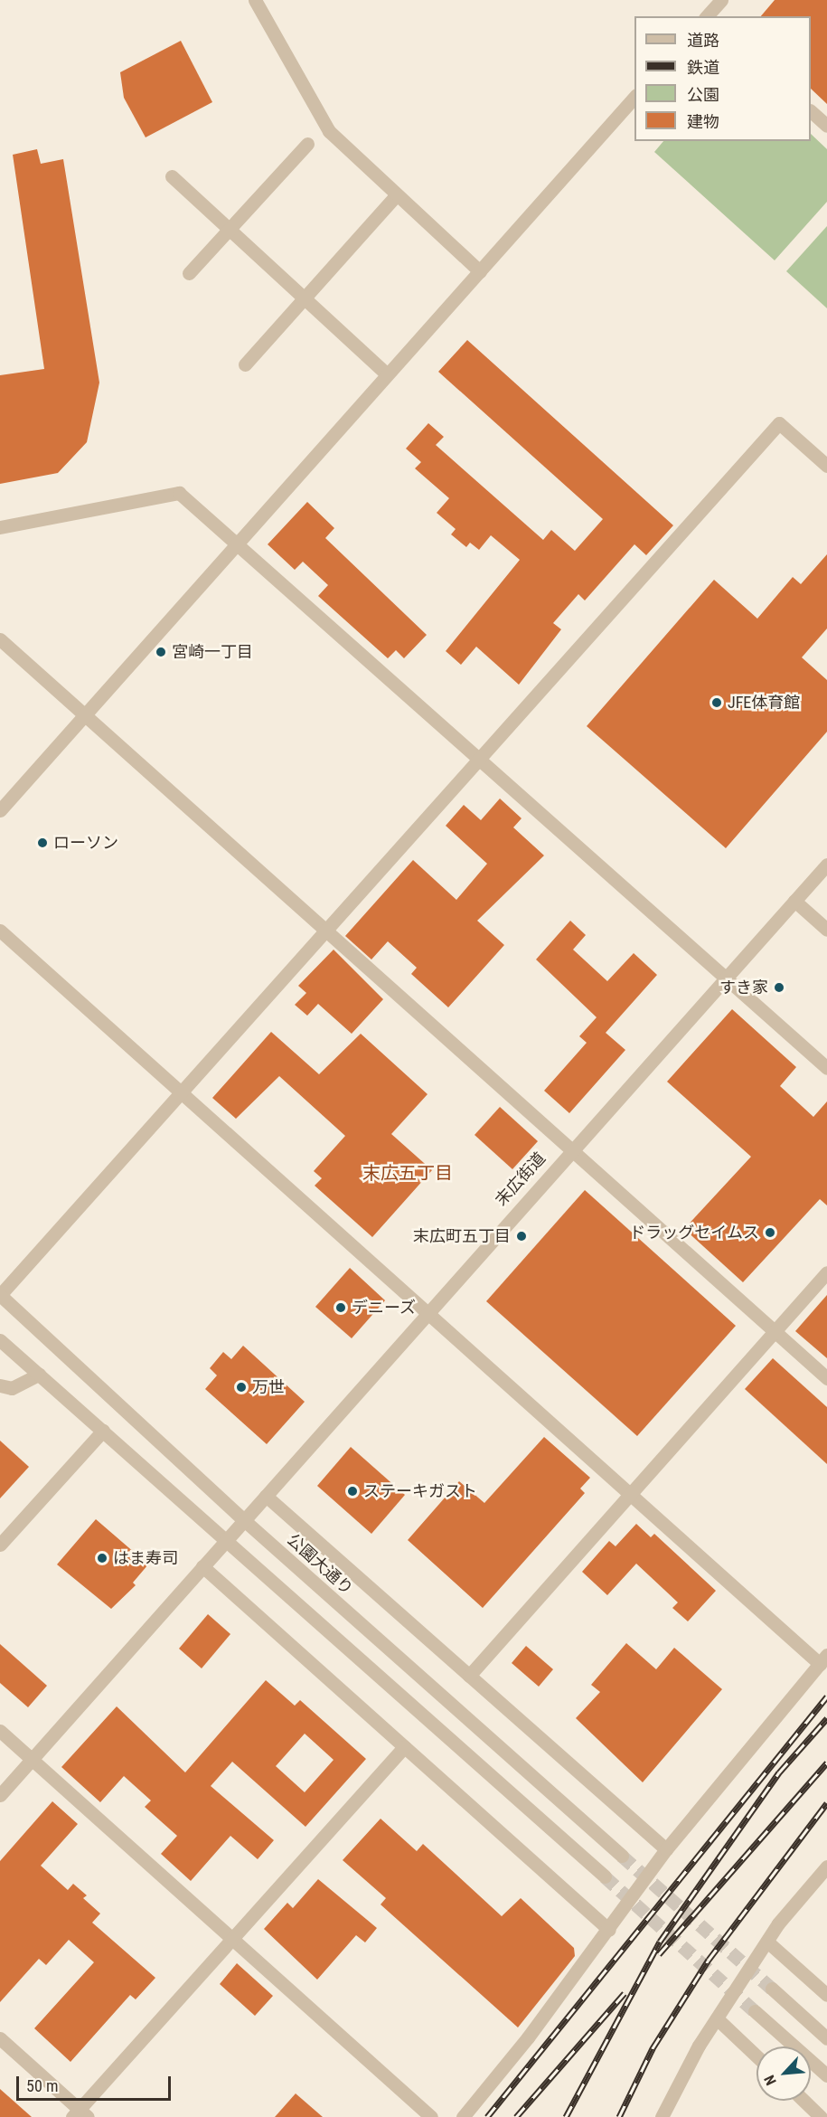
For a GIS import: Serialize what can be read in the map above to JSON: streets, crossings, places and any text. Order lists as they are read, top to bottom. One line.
{"streets":{"street":["末広街道","公園大通り"]},"crossings":[["末広街道","公園大通り"]],"districts":["末広五丁目"],"places":["宮崎一丁目","JFE体育館","ローソン","すき家","ドラッグセイムス","末広町五丁目","デニーズ","万世","ステーキガスト","はま寿司"],"legend":["道路","鉄道","公園","建物"],"scale_bar":"50 m","north":"bottom left"}
